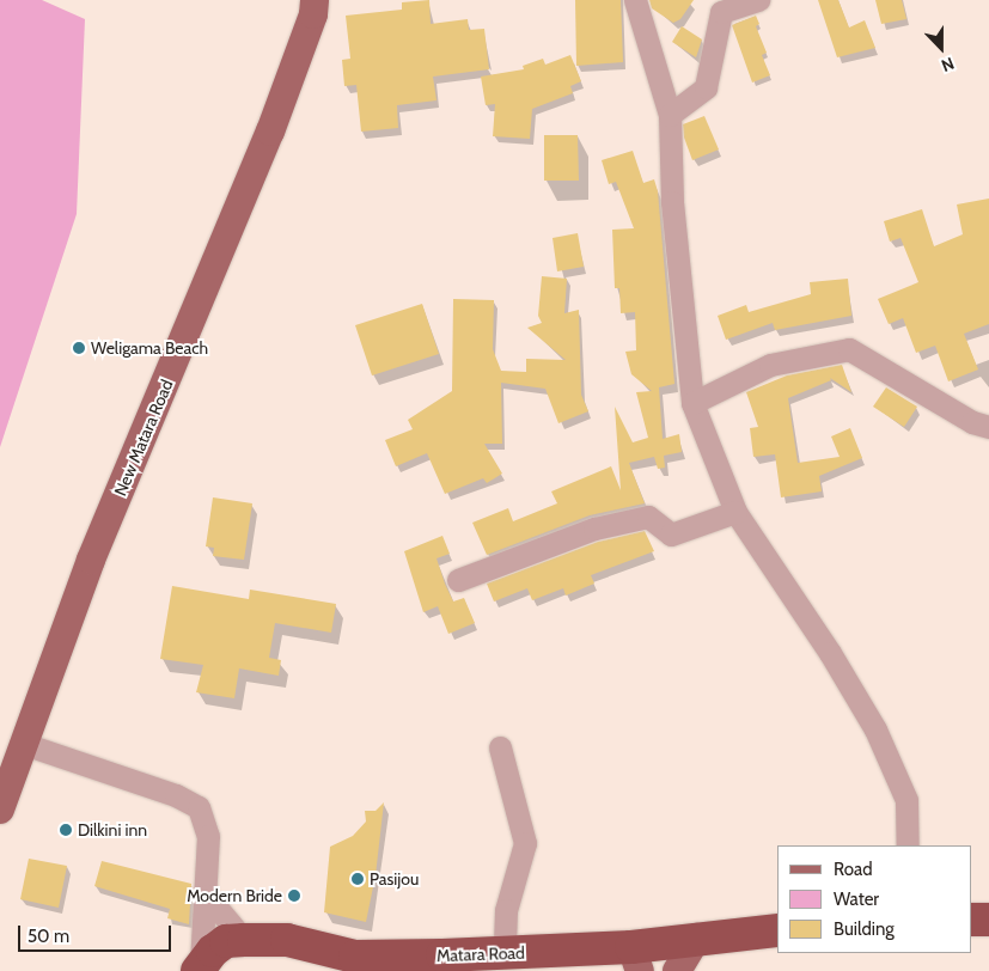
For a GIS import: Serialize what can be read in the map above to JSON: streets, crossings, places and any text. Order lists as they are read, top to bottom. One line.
{"streets":{"highway":["Matara Road"],"main road":["New Matara Road"]},"places":["Weligama Beach","Dilkini inn","Pasijou","Modern Bride"],"legend":["Road","Water","Building"],"scale_bar":"50 m","north":"bottom"}
